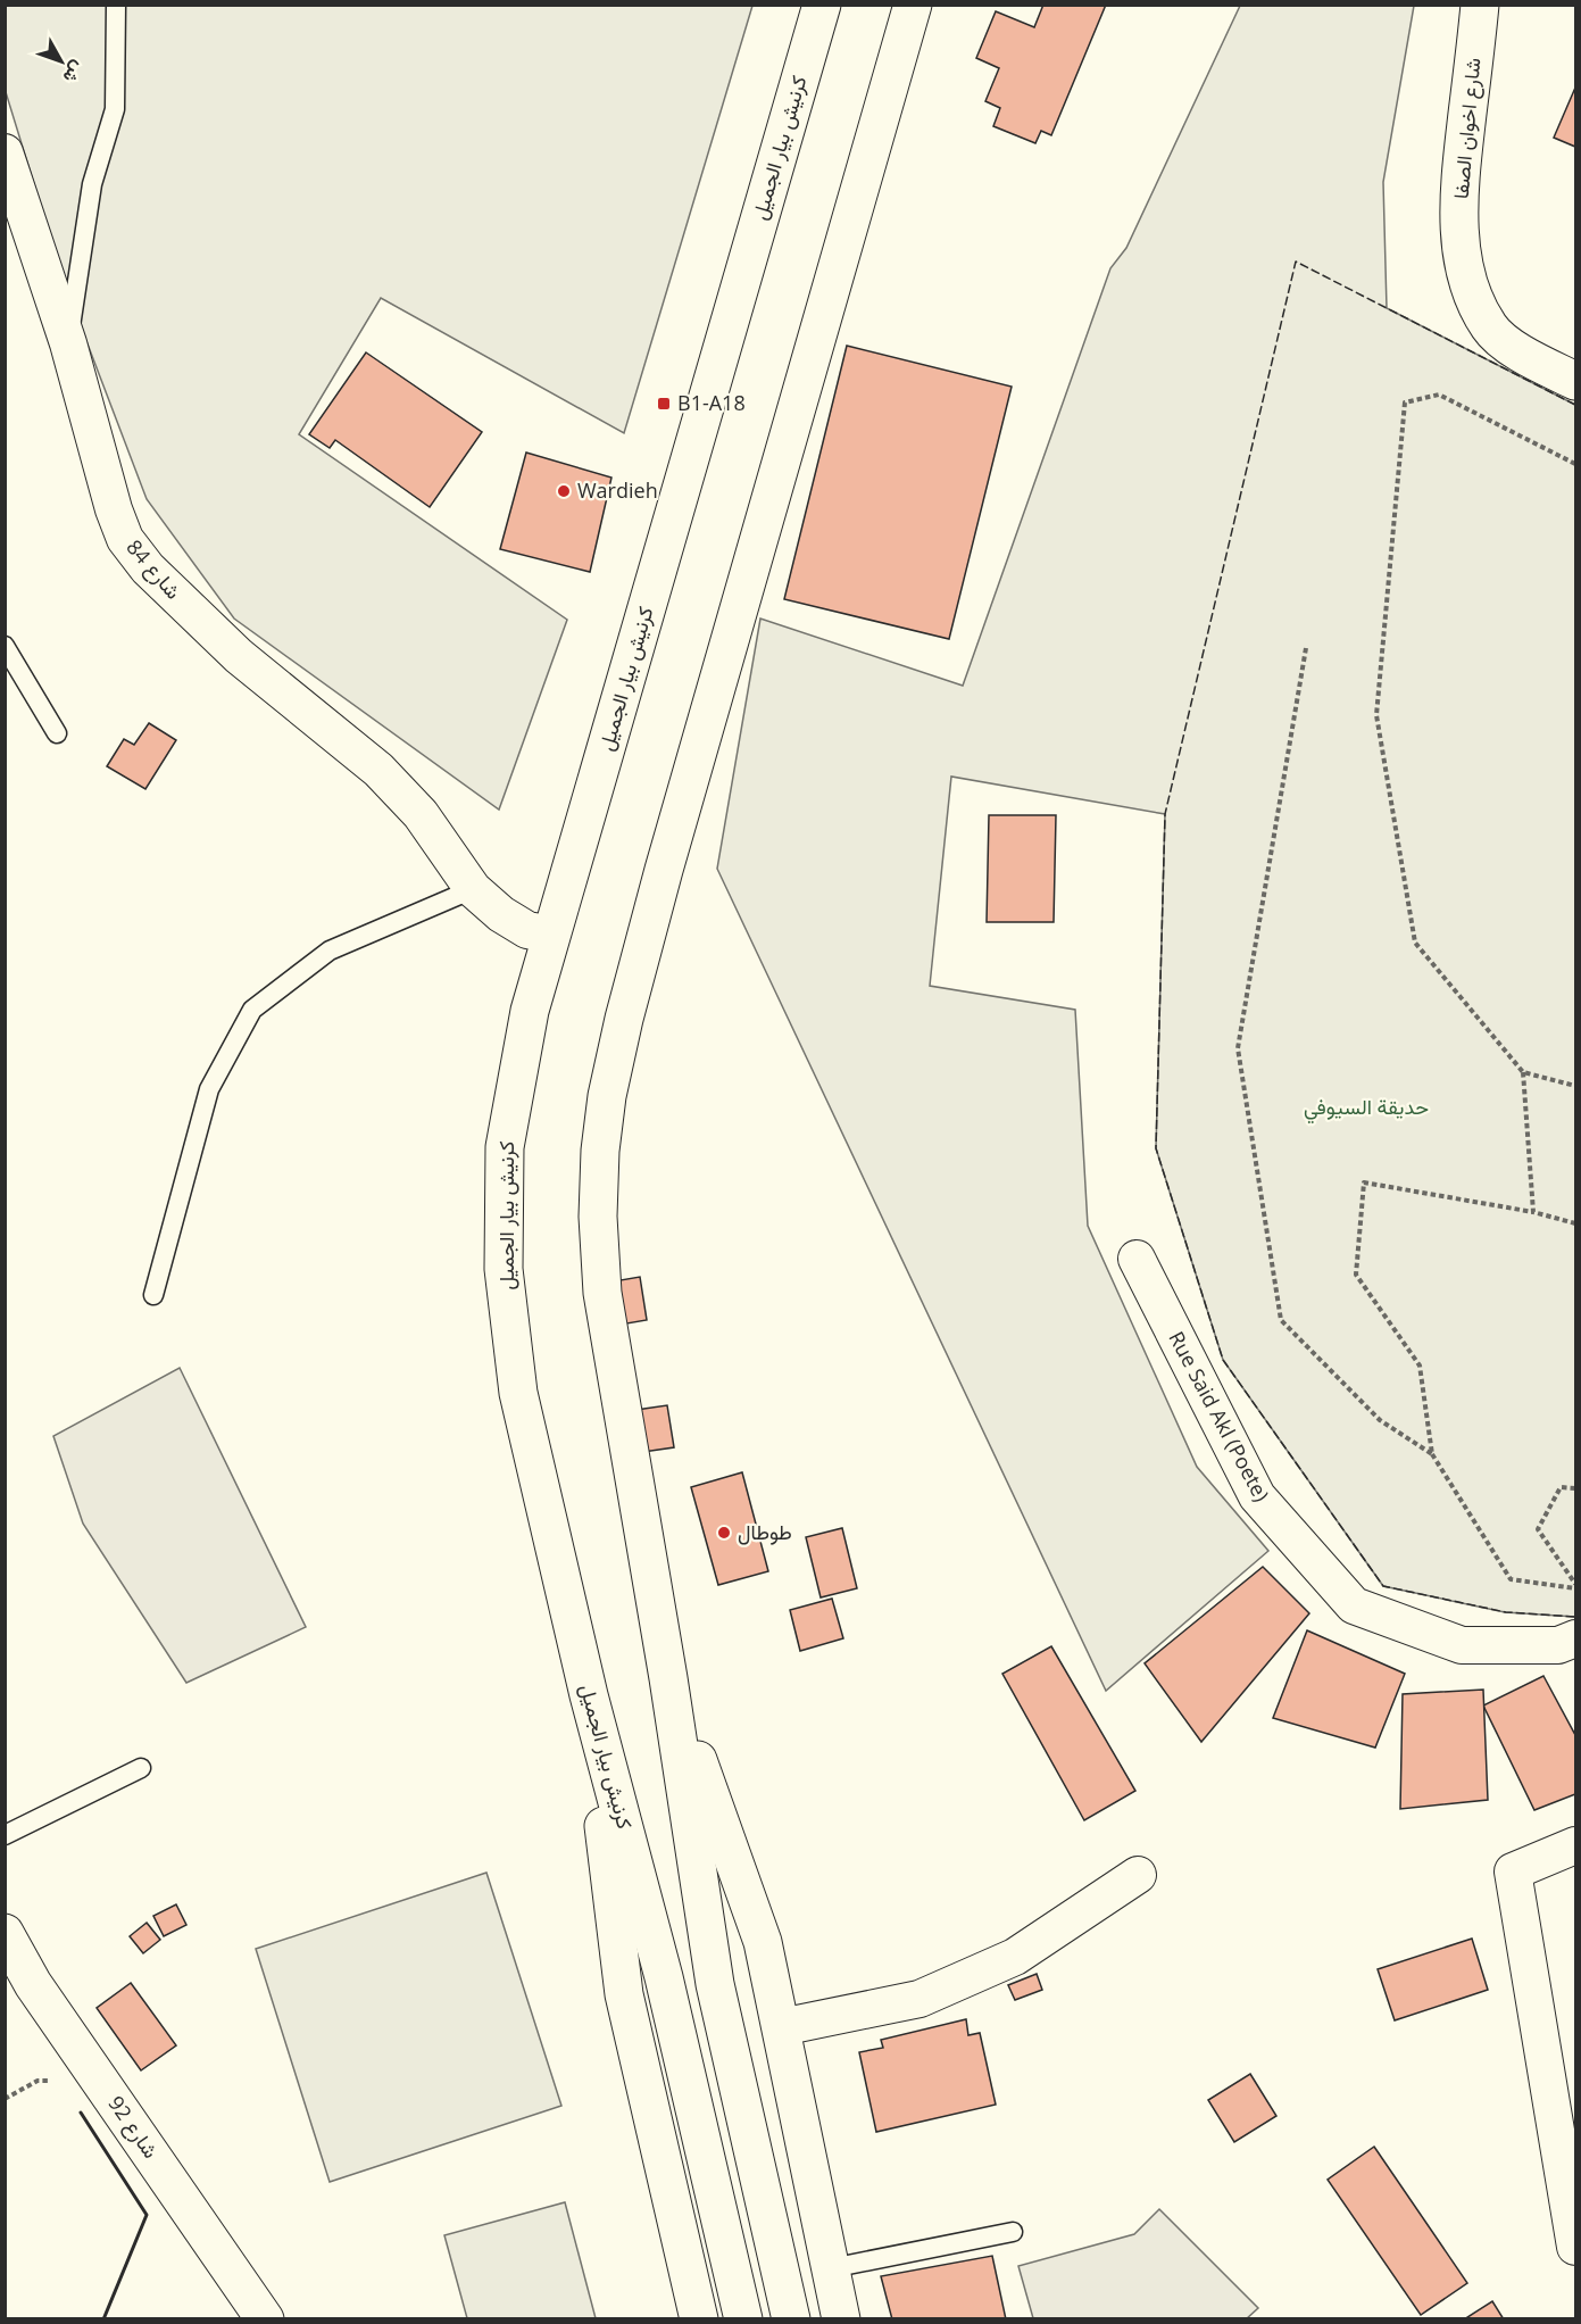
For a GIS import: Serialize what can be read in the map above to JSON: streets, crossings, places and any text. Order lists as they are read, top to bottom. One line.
{"streets":{"main road":["شارع اخوان الصفا","كرنيش بيار الجميل","شارع 92"],"street":["شارع 84","Rue Said Akl (Poete)"]},"crossings":[["كرنيش بيار الجميل","شارع 84"]],"parks":["حديقة السيوفي"],"places":{"transit":["B1-A18"],"other":["Wardieh","طوطال"]},"north":"bottom right"}
